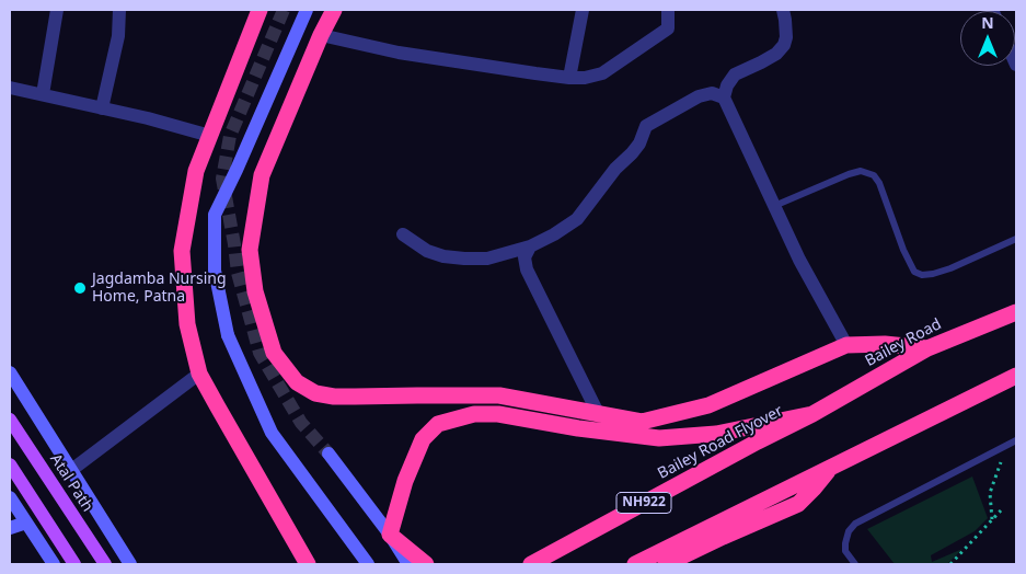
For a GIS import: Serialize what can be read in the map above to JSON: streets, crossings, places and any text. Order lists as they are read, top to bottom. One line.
{"streets":{"highway":["Bailey Road","Bailey Road Flyover","NH922"],"main road":["Atal Path"]},"crossings":[["Bailey Road","Bailey Road Flyover"]],"places":["Jagdamba Nursing Home, Patna"],"north":"top"}
